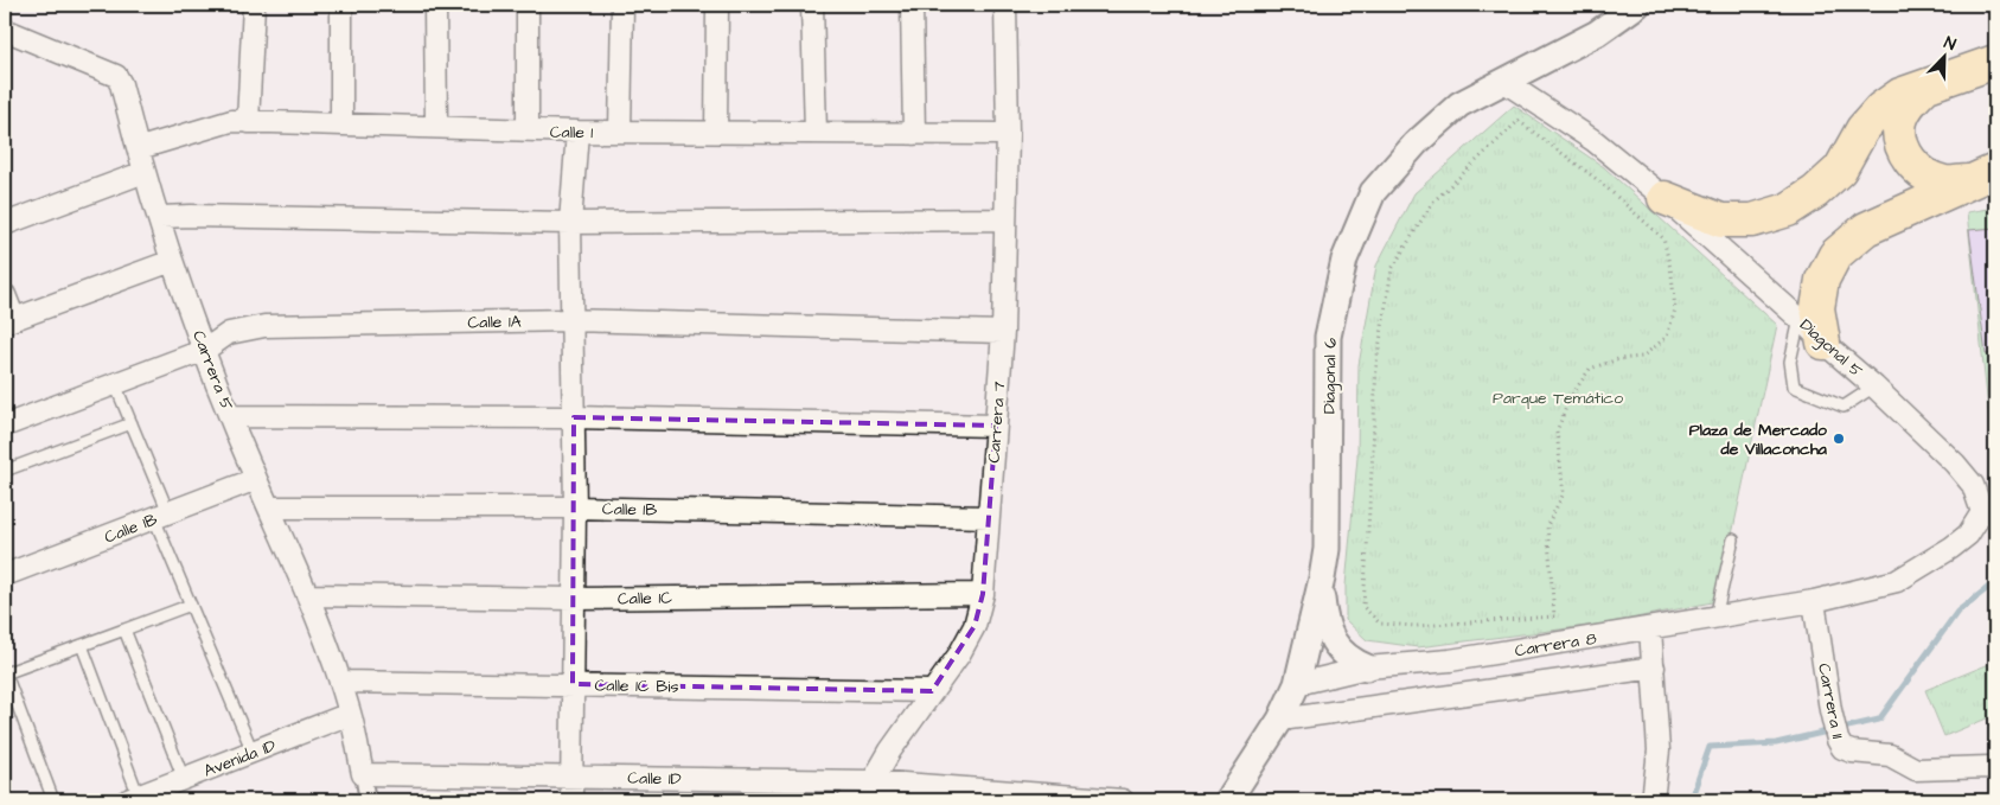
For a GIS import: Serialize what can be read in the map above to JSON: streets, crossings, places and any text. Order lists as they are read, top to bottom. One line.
{"streets":{"street":["Calle 1","Calle 1A","Diagonal 5","Carrera 5","Diagonal 6","Carrera 7","Calle 1B","Calle 1C","Carrera 8","Calle 1C Bis","Carrera 11","Avenida 1D","Calle 1D"]},"crossings":[["Calle 1","Carrera 5"],["Calle 1","Carrera 7"],["Calle 1A","Carrera 5"],["Calle 1A","Carrera 7"],["Diagonal 5","Diagonal 6"],["Diagonal 5","Carrera 8"],["Diagonal 5","Carrera 11"],["Carrera 5","Calle 1B"],["Carrera 5","Calle 1C"],["Carrera 5","Calle 1C Bis"],["Carrera 5","Avenida 1D"],["Carrera 5","Calle 1D"],["Diagonal 6","Carrera 8"],["Carrera 7","Calle 1B"],["Carrera 7","Calle 1C"],["Carrera 7","Calle 1C Bis"],["Carrera 7","Calle 1D"],["Carrera 8","Carrera 11"]],"parks":["Parque Temático"],"places":["Plaza de Mercado de Villaconcha"],"north":"top right"}
